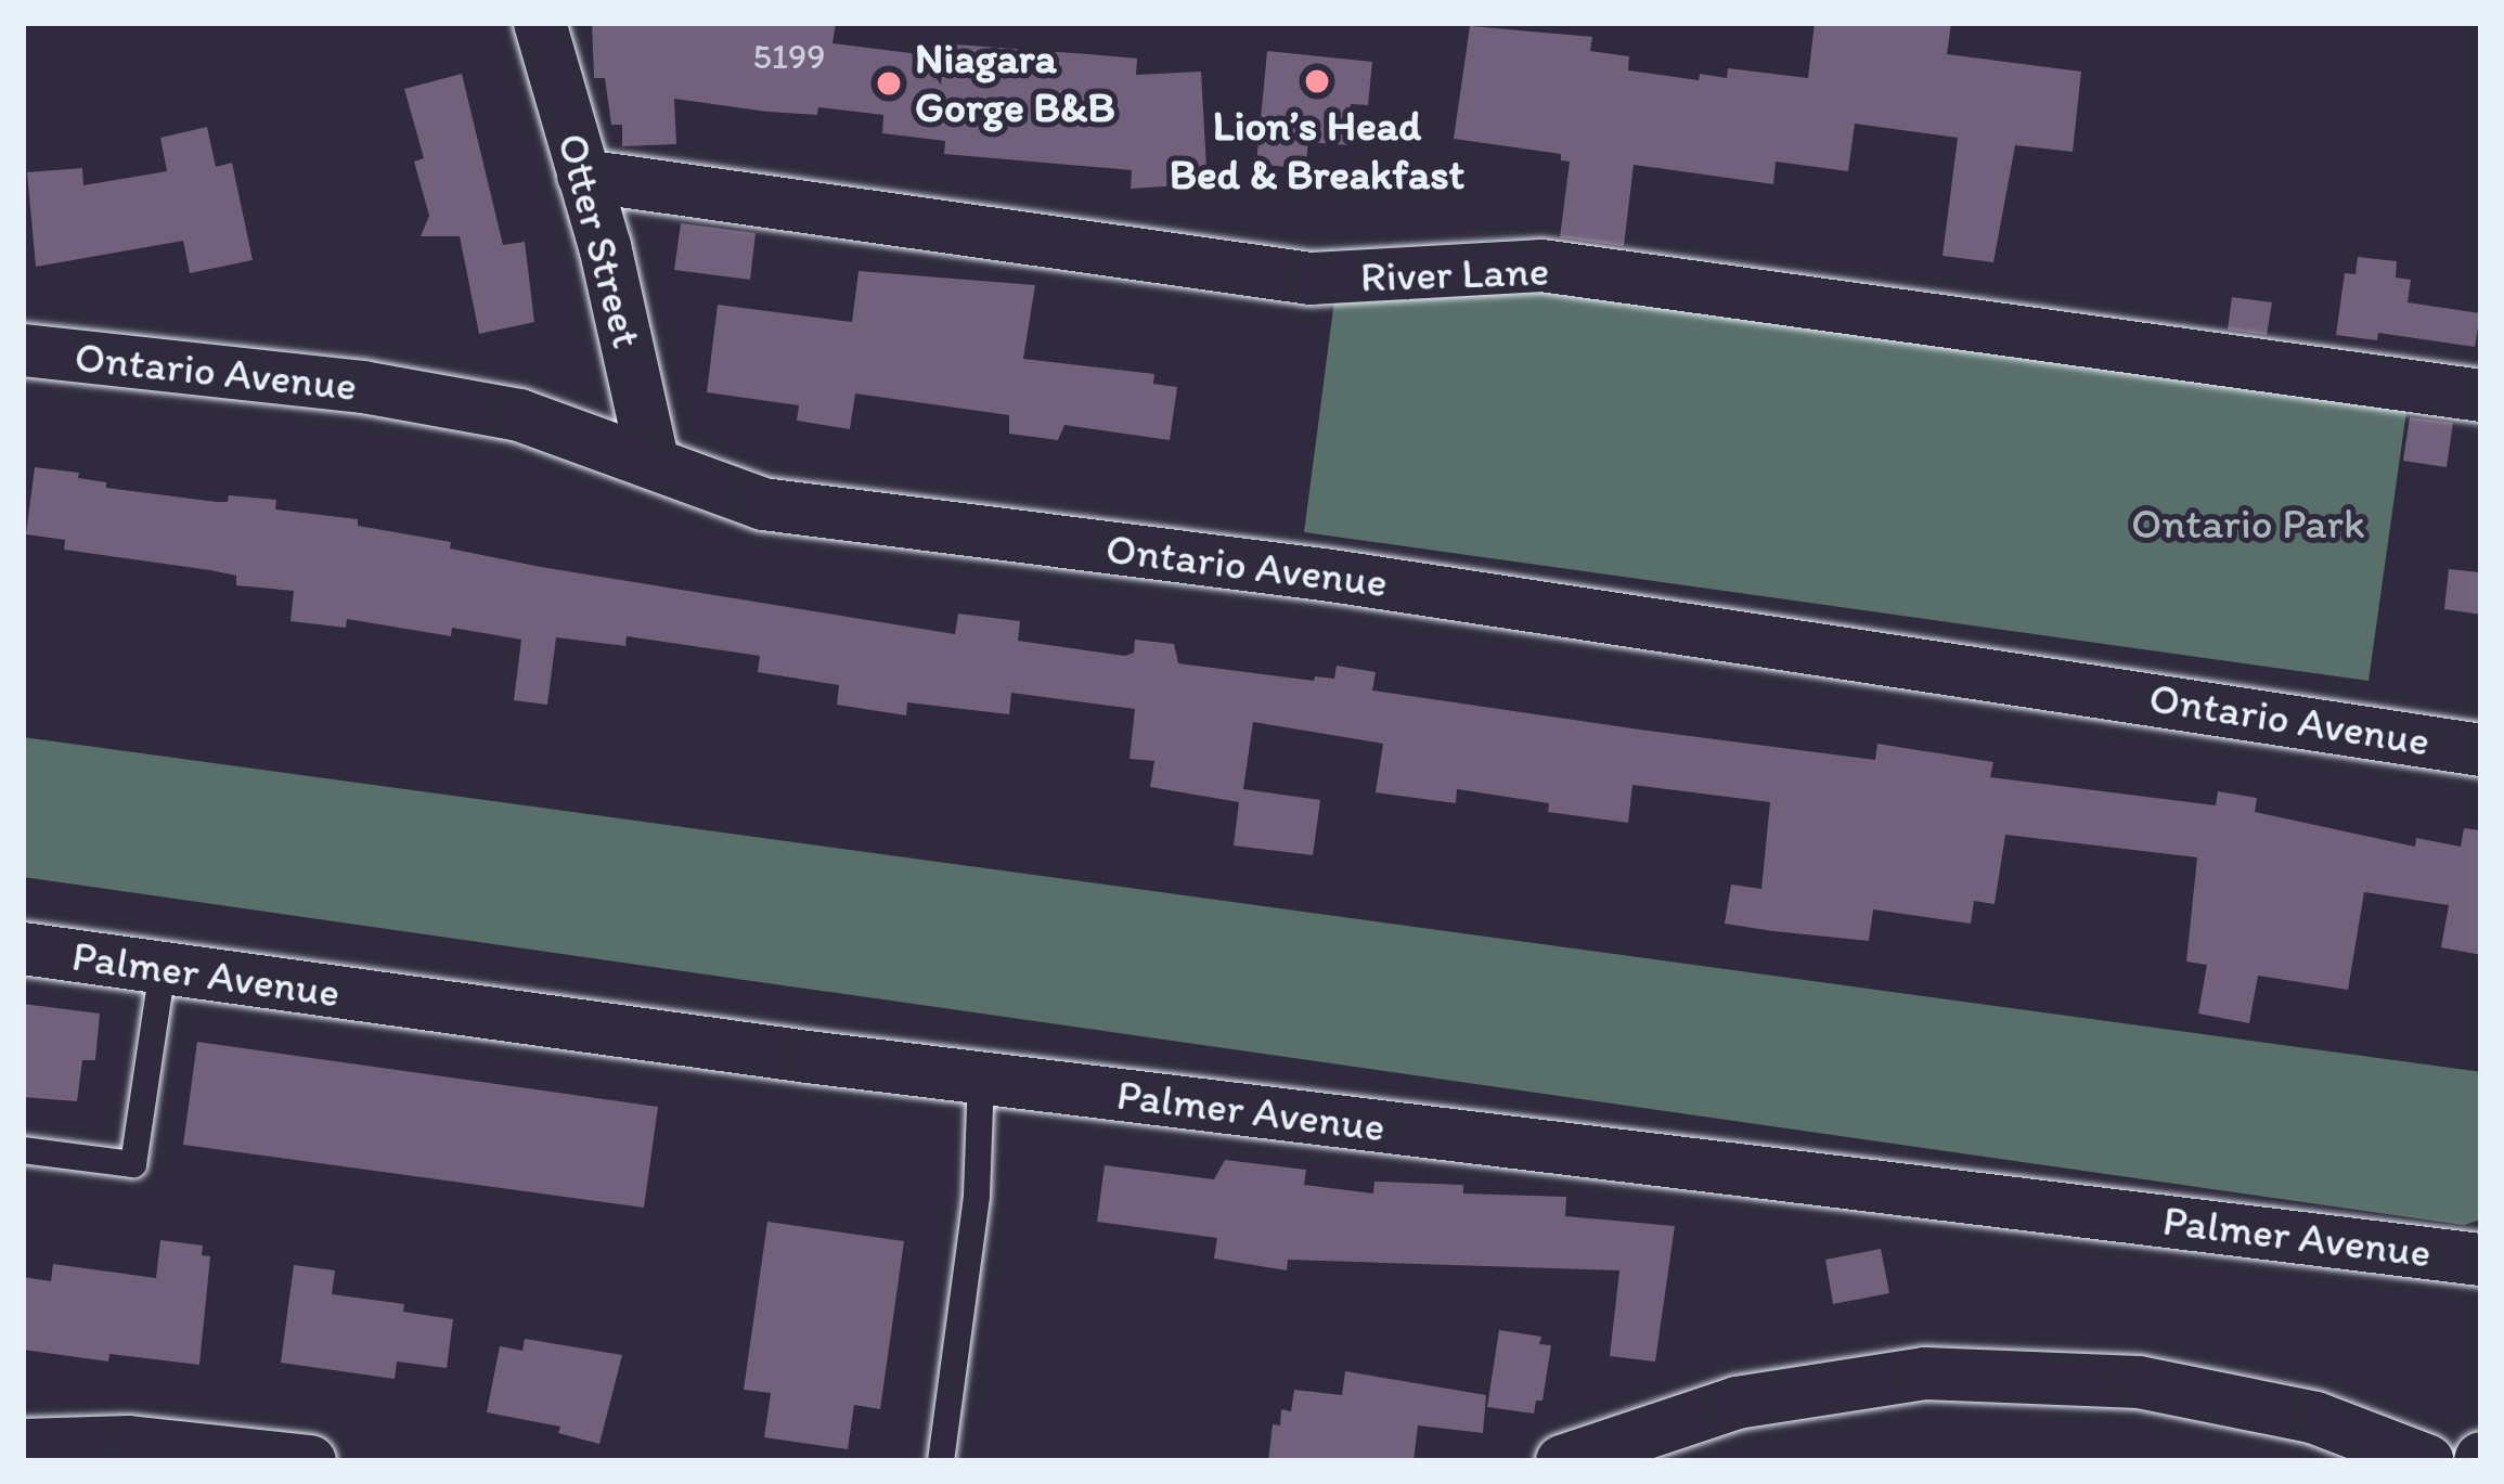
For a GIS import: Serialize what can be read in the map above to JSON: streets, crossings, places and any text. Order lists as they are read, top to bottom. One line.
{"streets":{"street":["Otter Street","River Lane","Ontario Avenue","Palmer Avenue"]},"crossings":[["Otter Street","River Lane"],["Otter Street","Ontario Avenue"]],"parks":["Ontario Park"],"places":["Lion’s Head Bed & Breakfast","Niagara Gorge B&B"],"house_numbers":["5199"]}
